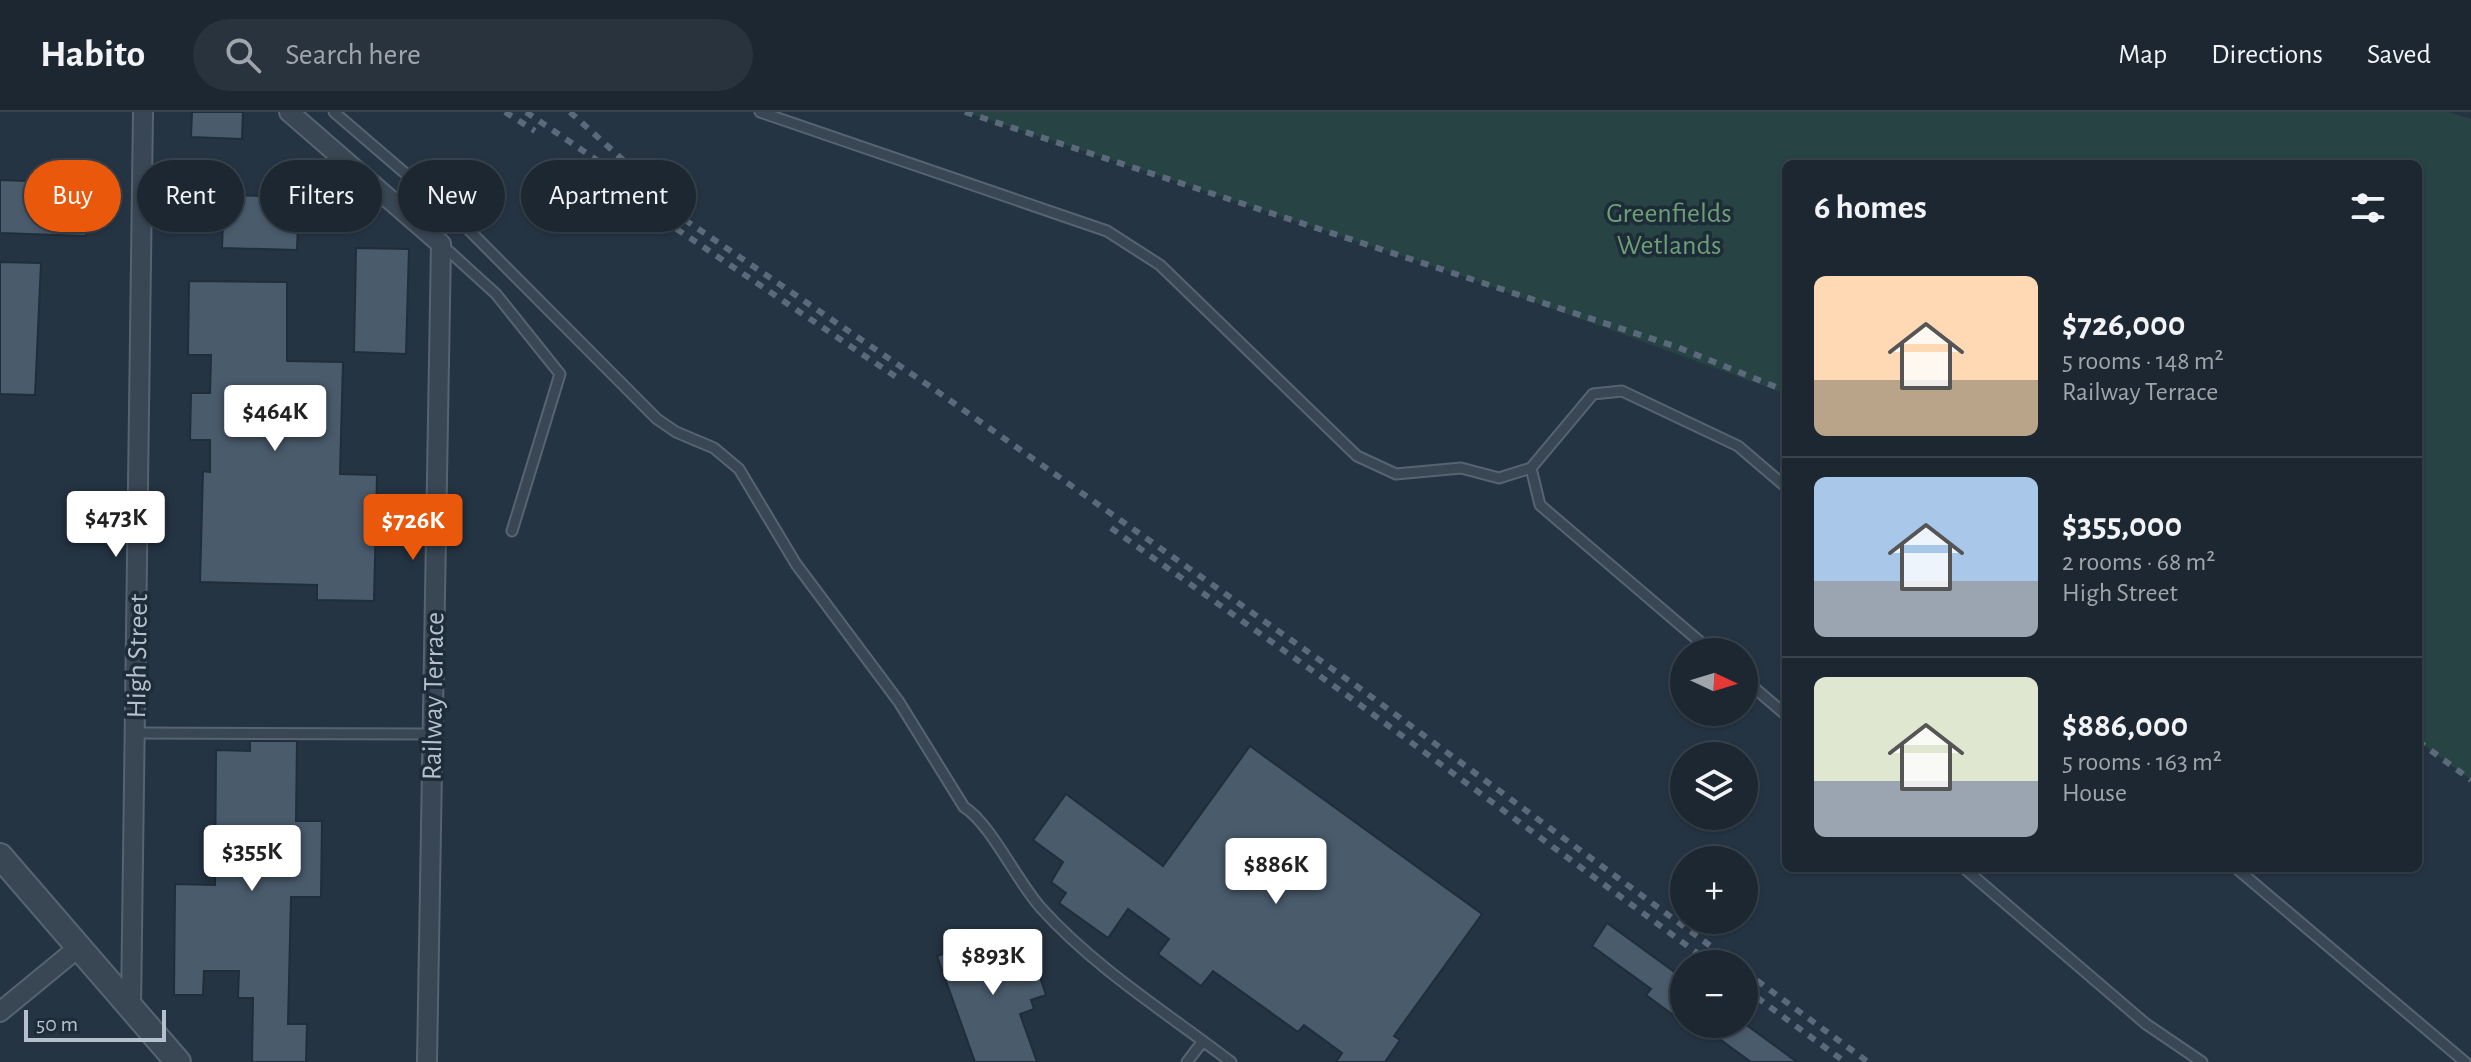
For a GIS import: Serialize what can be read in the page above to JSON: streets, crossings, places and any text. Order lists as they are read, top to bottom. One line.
{"streets":{"street":["High Street","Railway Terrace"]},"parks":["Greenfields Wetlands"],"scale_bar":"50 m","north":"right","page":{"header":"Habito","search":"Search here","nav":["Map","Directions","Saved"],"chip":["Buy","Rent","Filters","New","Apartment"],"heading":"6 homes","list":[{"name":"$726,000","note":"5 rooms · 148 m² · Railway Terrace"},{"name":"$355,000","note":"2 rooms · 68 m² · High Street"},{"name":"$886,000","note":"5 rooms · 163 m² · House"}],"price":["$464K","$473K","$726K","$355K","$886K","$893K"],"map_buttons":["+","−"],"scale":"50 m"}}
